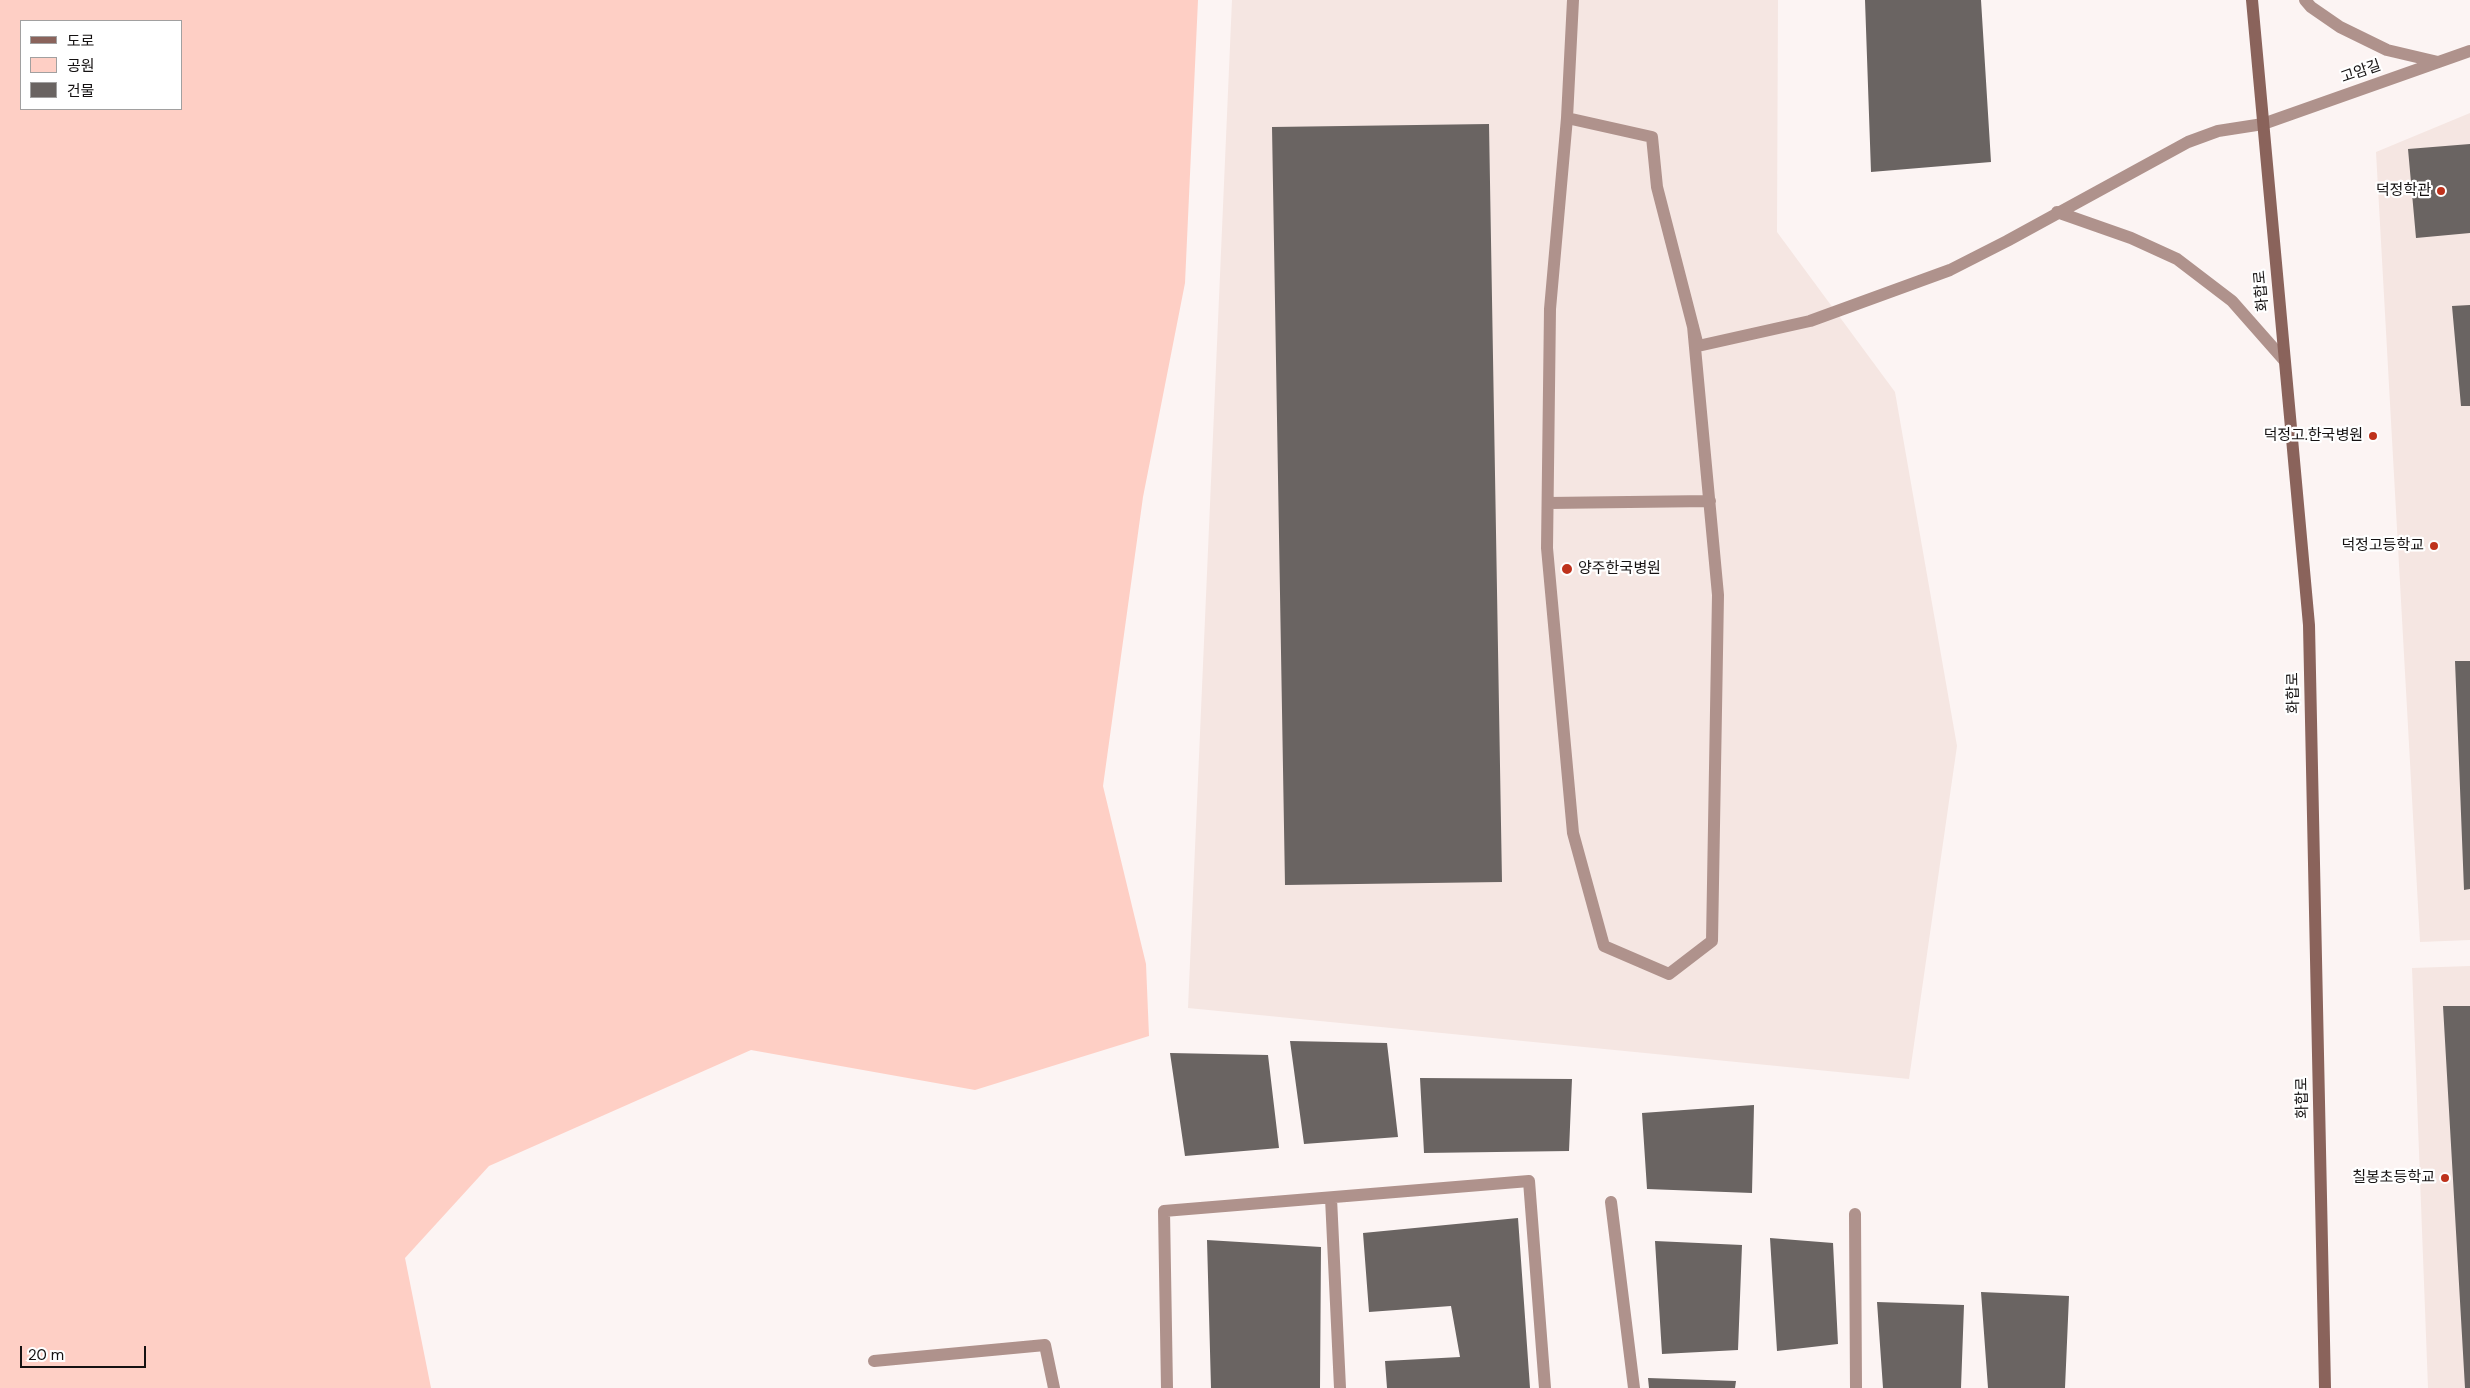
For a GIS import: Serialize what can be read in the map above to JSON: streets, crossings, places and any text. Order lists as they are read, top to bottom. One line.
{"streets":{"main road":["화합로"],"street":["고암길"]},"crossings":[["고암길","화합로"]],"places":["덕정학관","덕정고.한국병원","덕정고등학교","양주한국병원","칠봉초등학교"],"legend":["도로","공원","건물"],"scale_bar":"20 m"}
